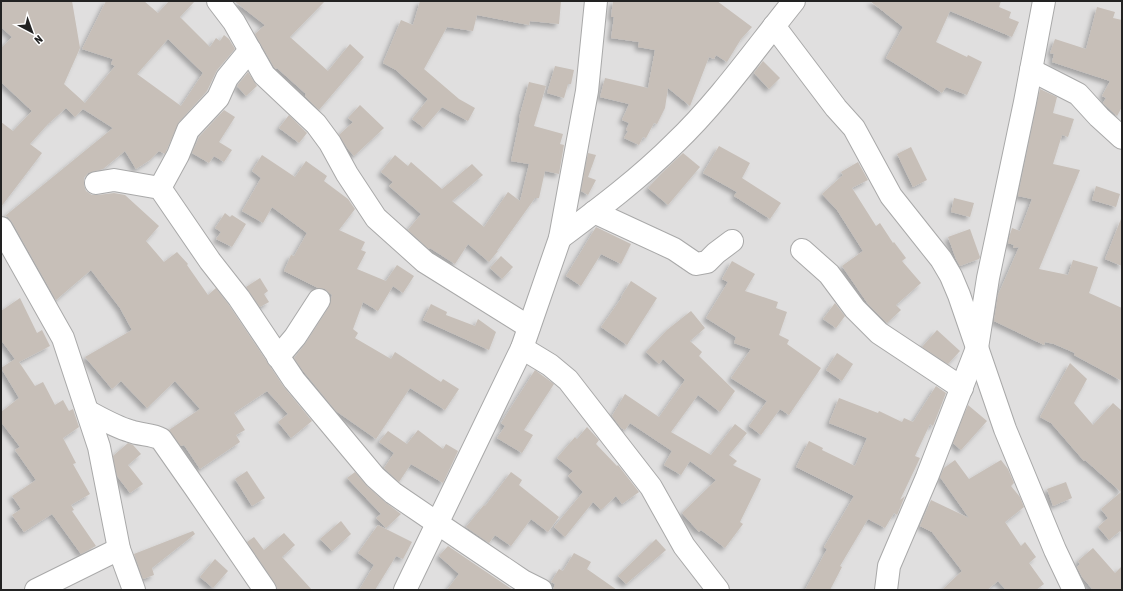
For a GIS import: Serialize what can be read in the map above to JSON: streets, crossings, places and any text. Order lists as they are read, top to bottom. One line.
{"north":"bottom right"}
